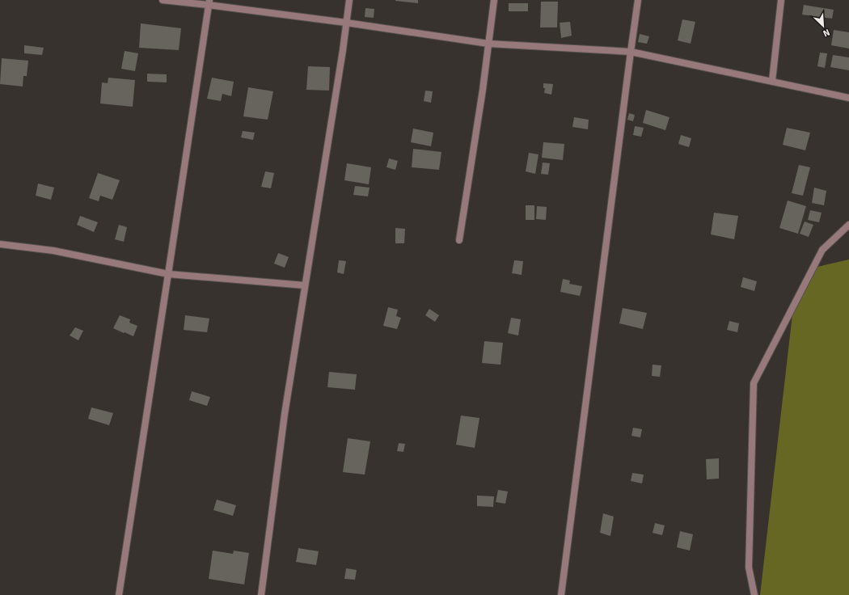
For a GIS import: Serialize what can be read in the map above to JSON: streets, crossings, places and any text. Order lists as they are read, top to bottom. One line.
{"north":"bottom right"}
